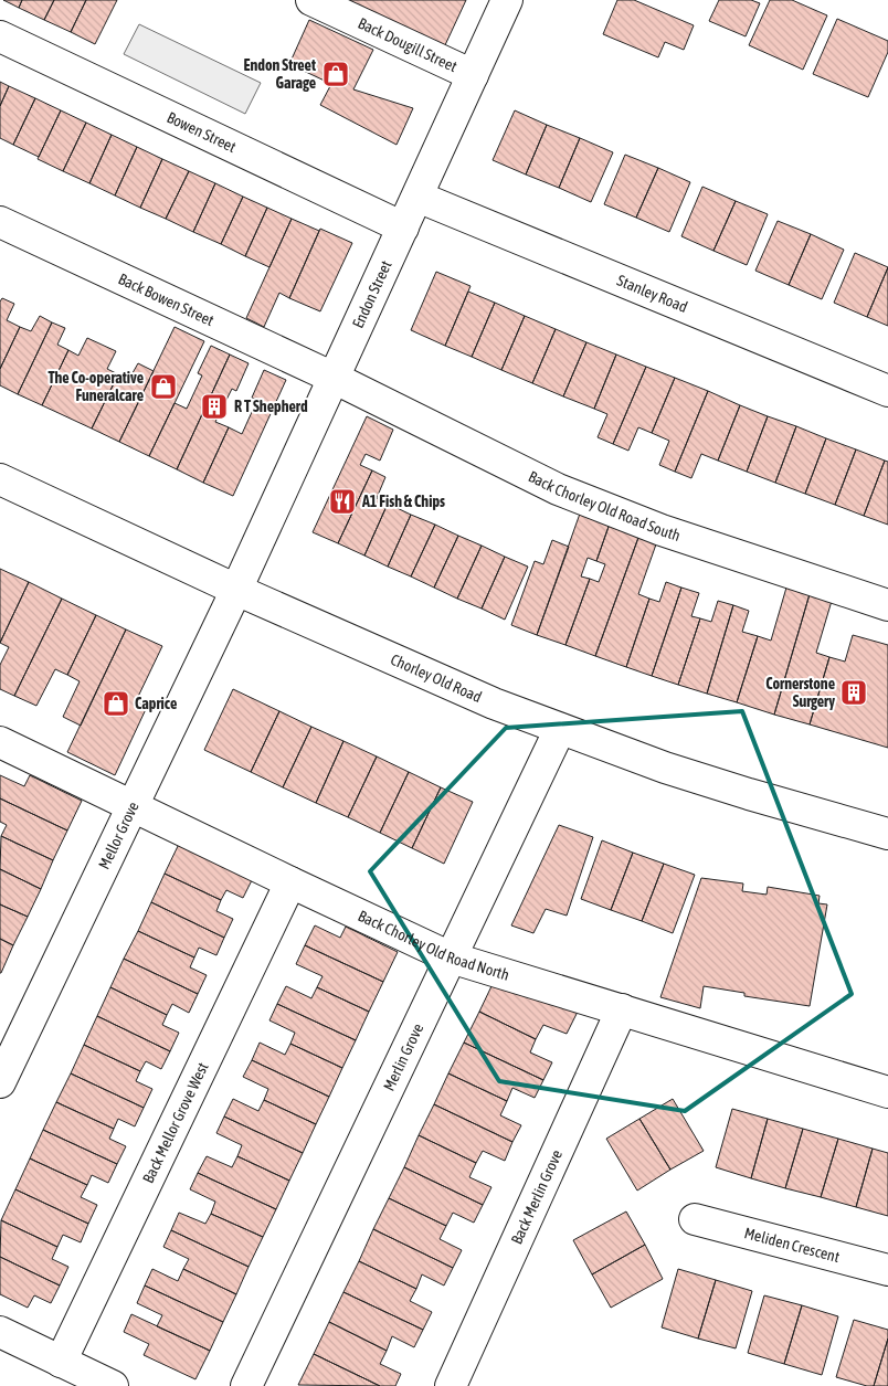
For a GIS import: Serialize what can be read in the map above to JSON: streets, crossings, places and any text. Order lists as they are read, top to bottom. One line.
{"streets":{"street":["Back Dougill Street","Bowen Street","Stanley Road","Endon Street","Back Bowen Street","Back Chorley Old Road South","Chorley Old Road","Mellor Grove","Back Chorley Old Road North","Merlin Grove","Back Mellor Grove West","Back Merlin Grove","Meliden Crescent"]},"crossings":[["Back Dougill Street","Endon Street"],["Bowen Street","Endon Street"],["Stanley Road","Endon Street"],["Endon Street","Back Bowen Street"],["Endon Street","Back Chorley Old Road South"],["Endon Street","Chorley Old Road"],["Endon Street","Mellor Grove"],["Back Bowen Street","Back Chorley Old Road South"],["Chorley Old Road","Mellor Grove"],["Chorley Old Road","Merlin Grove"],["Mellor Grove","Back Chorley Old Road North"],["Back Chorley Old Road North","Merlin Grove"],["Back Chorley Old Road North","Back Mellor Grove West"],["Back Chorley Old Road North","Back Merlin Grove"]],"places":{"shop":["Endon Street Garage","The Co-operative Funeralcare","Caprice"],"building":["R T Shepherd","Cornerstone Surgery"],"restaurant":["A1 Fish & Chips"]}}
